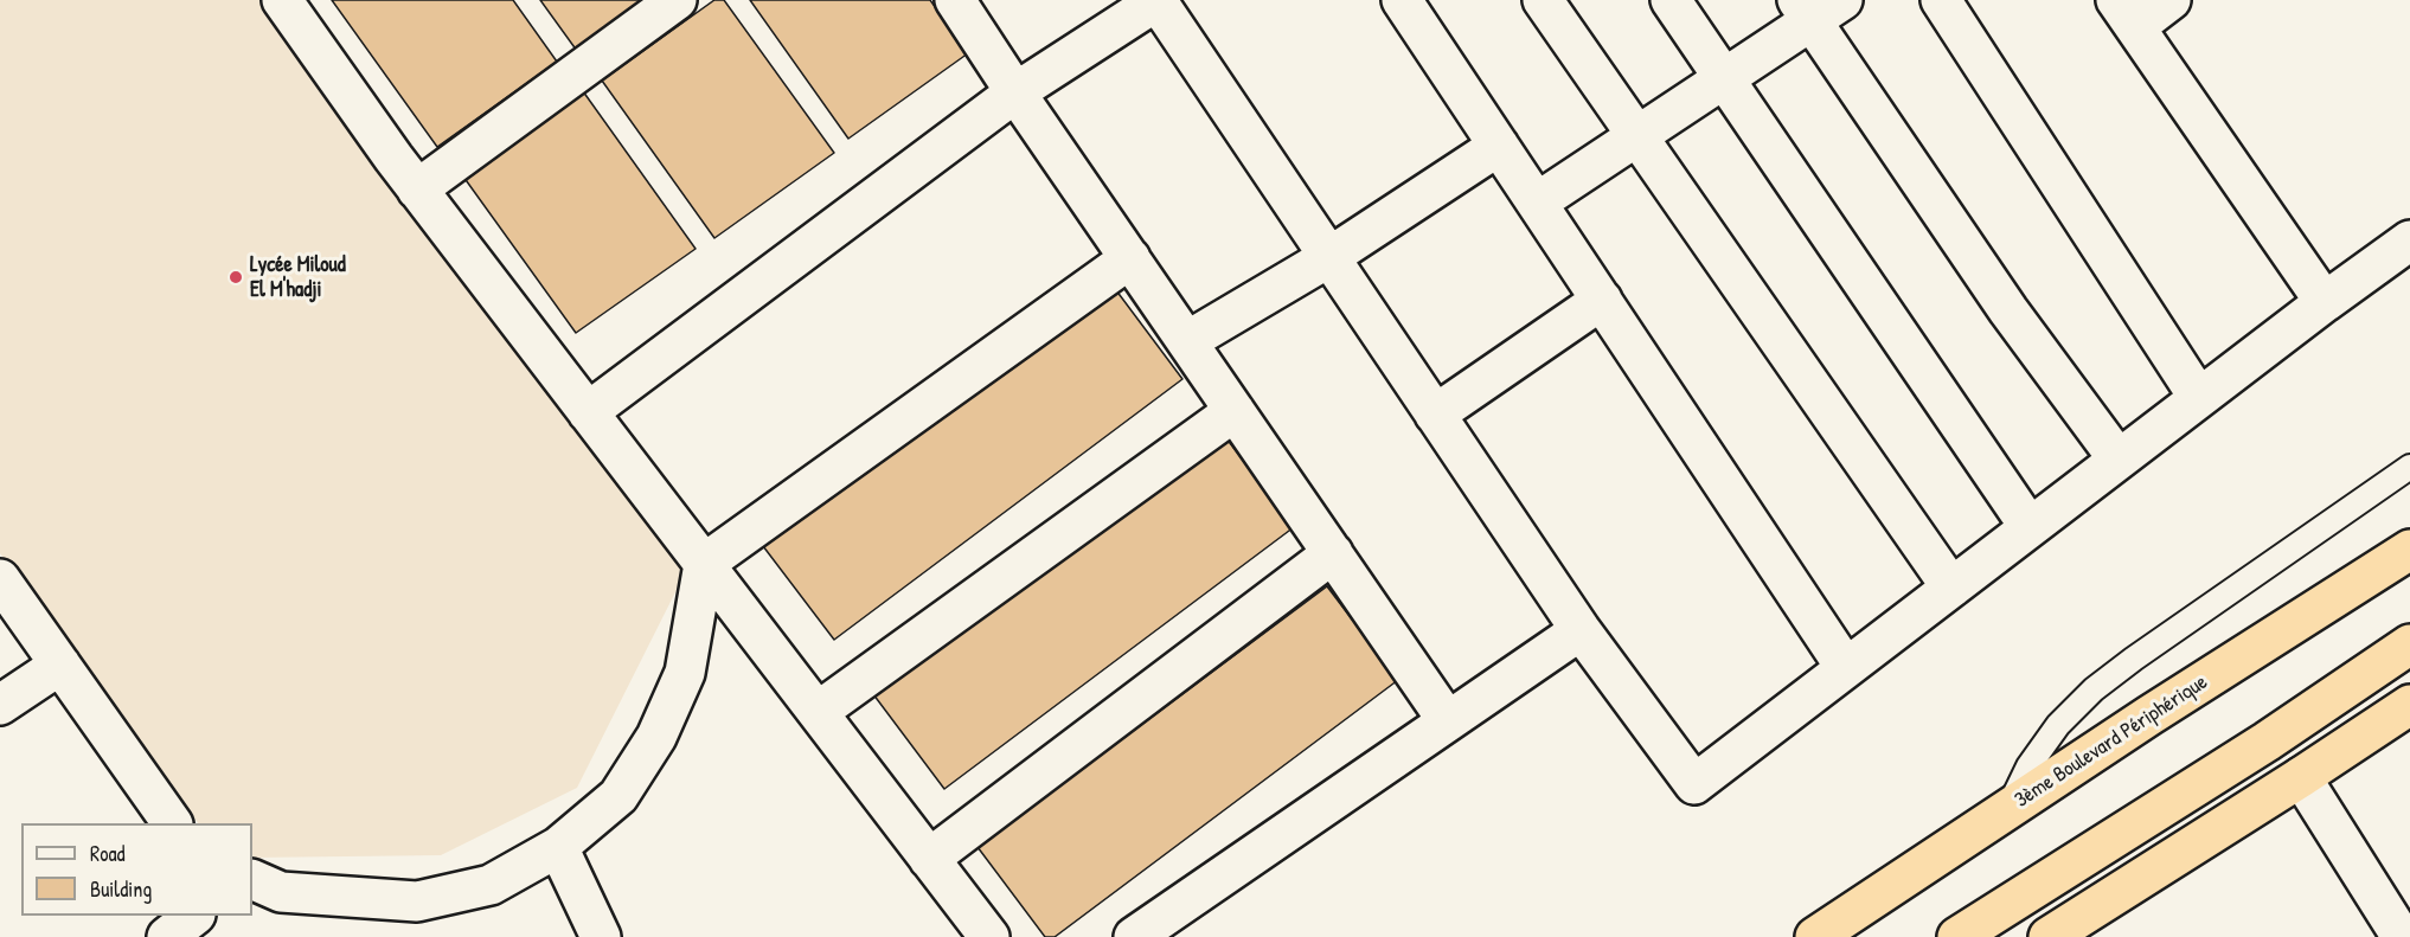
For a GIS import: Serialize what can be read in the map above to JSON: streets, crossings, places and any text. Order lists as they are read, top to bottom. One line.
{"streets":{"highway":["3ème Boulevard Périphérique"]},"places":["Lycée Miloud El M'hadji"],"legend":["Road","Building"]}
